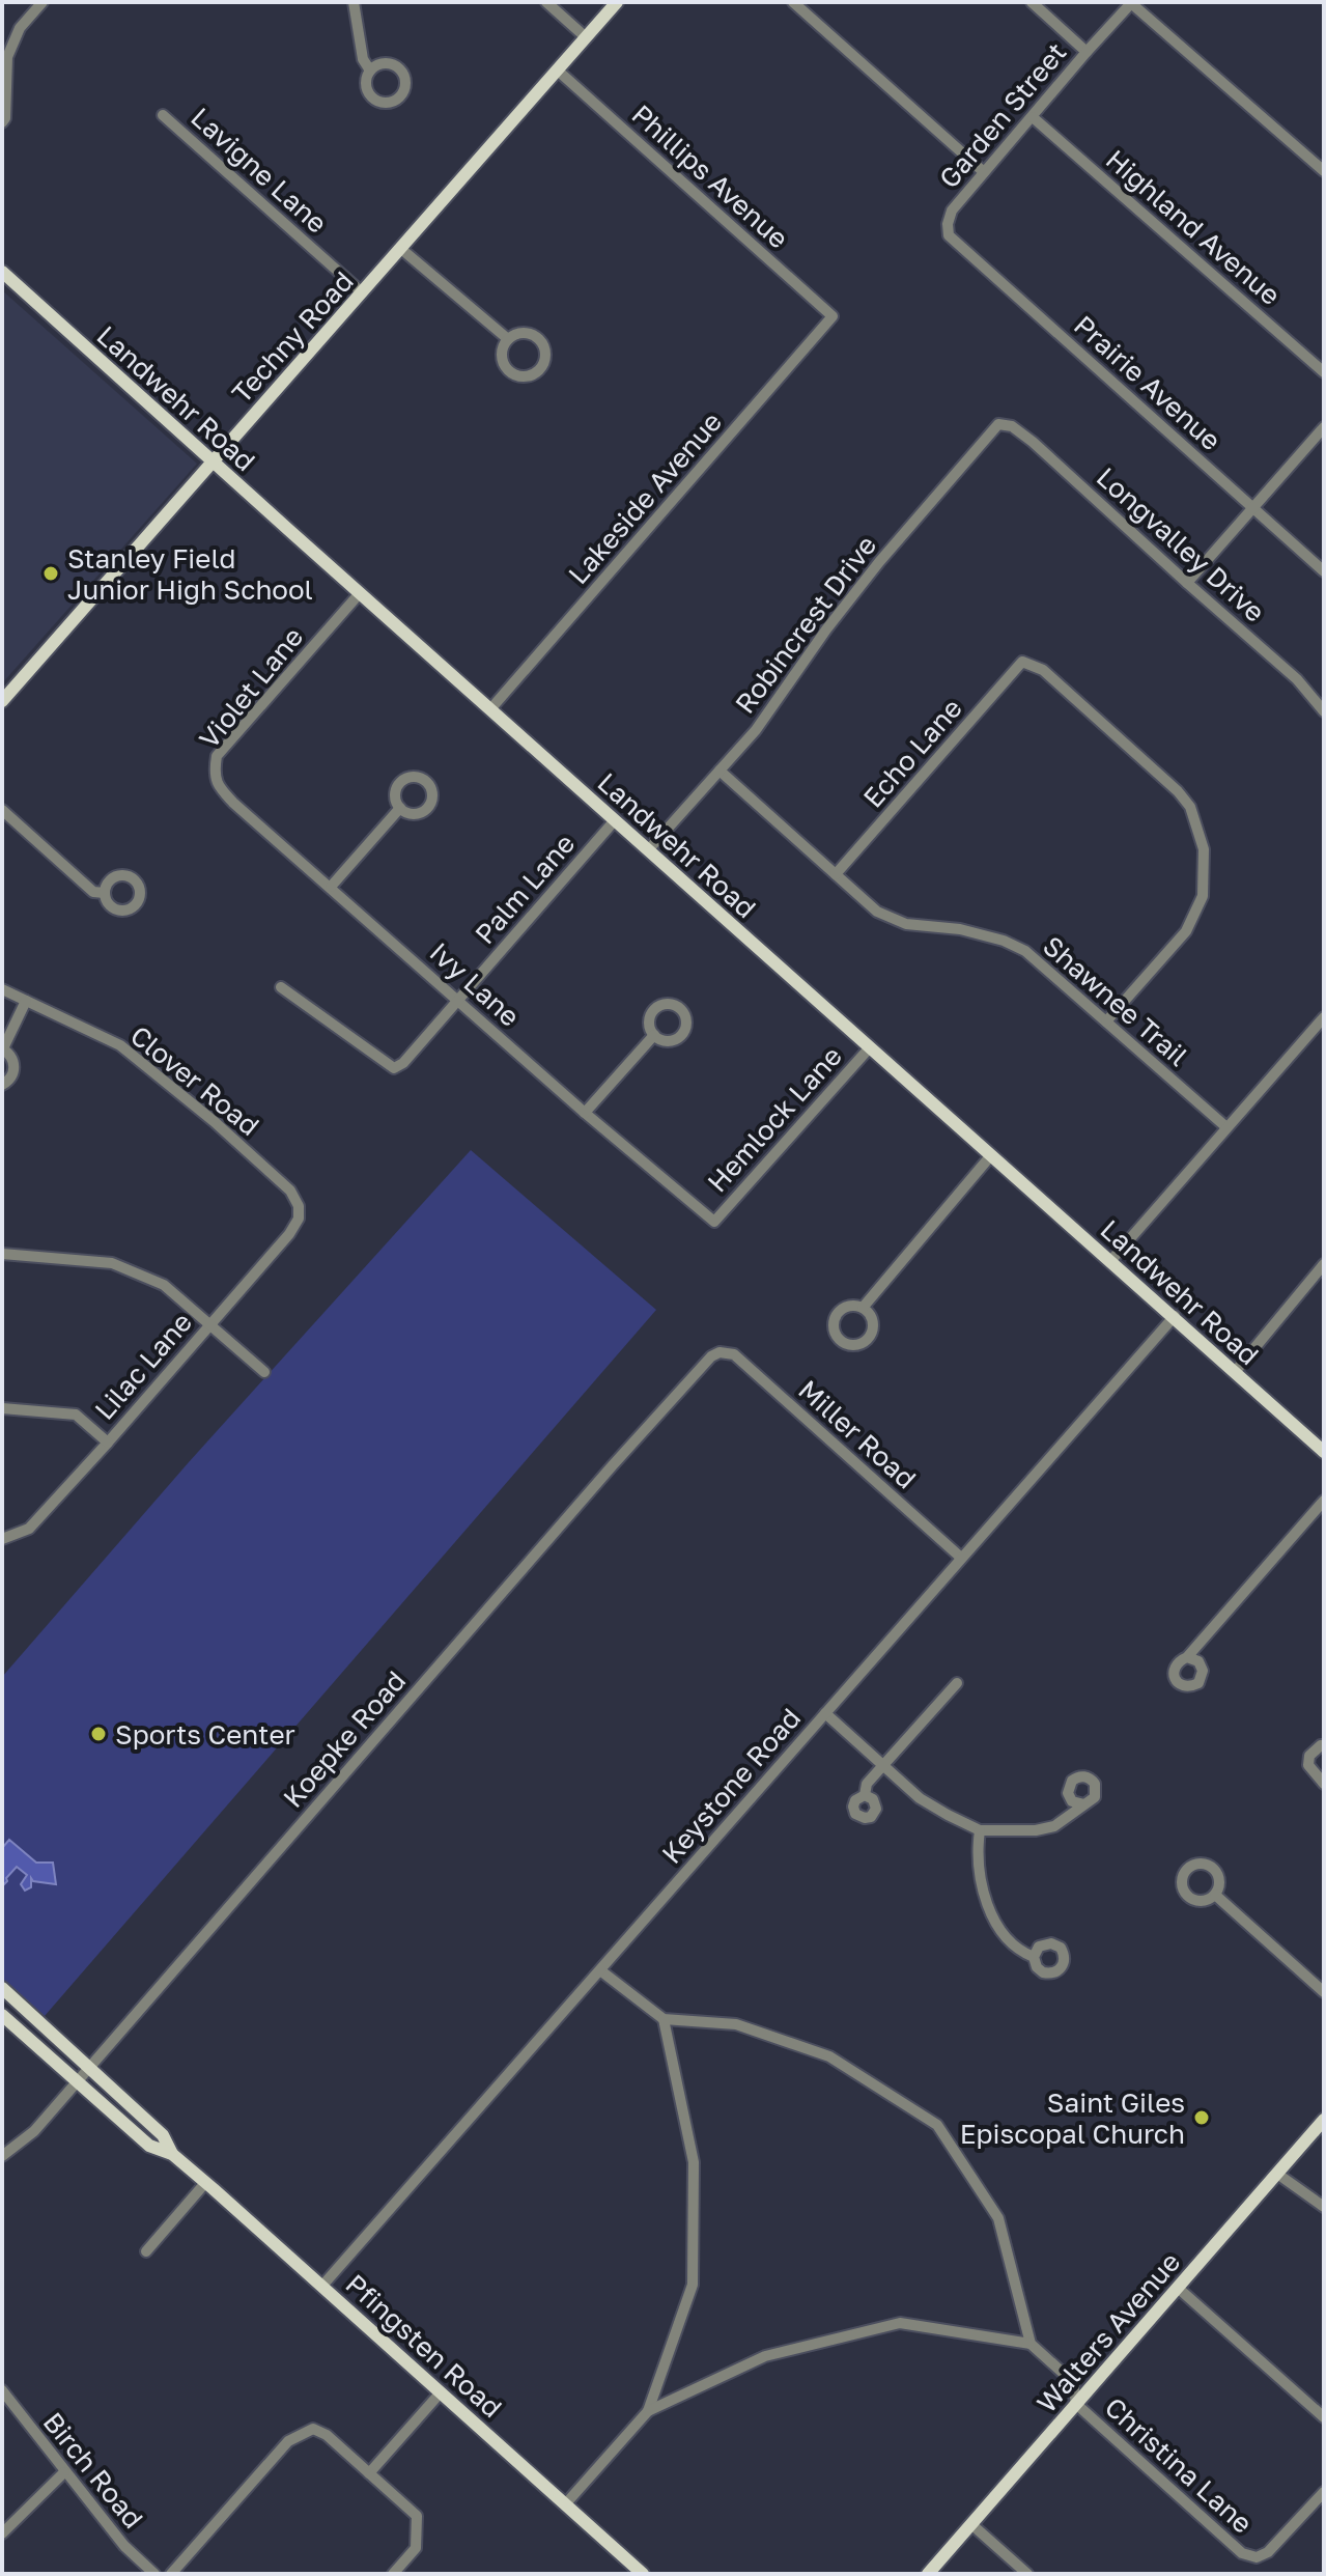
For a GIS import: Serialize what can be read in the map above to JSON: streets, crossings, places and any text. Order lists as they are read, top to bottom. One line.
{"streets":{"main road":["Techny Road","Landwehr Road","Walters Avenue","Pfingsten Road"],"street":["Garden Street","Lavigne Lane","Phillips Avenue","Highland Avenue","Prairie Avenue","Lakeside Avenue","Longvalley Drive","Robincrest Drive","Violet Lane","Echo Lane","Palm Lane","Ivy Lane","Shawnee Trail","Clover Road","Hemlock Lane","Lilac Lane","Miller Road","Koepke Road","Keystone Road","Christina Lane","Birch Road"]},"crossings":[["Garden Street","Highland Avenue"],["Garden Street","Prairie Avenue"],["Lavigne Lane","Techny Road"],["Phillips Avenue","Techny Road"],["Phillips Avenue","Lakeside Avenue"],["Techny Road","Landwehr Road"],["Landwehr Road","Lakeside Avenue"],["Landwehr Road","Robincrest Drive"],["Landwehr Road","Violet Lane"],["Landwehr Road","Palm Lane"],["Landwehr Road","Hemlock Lane"],["Landwehr Road","Keystone Road"],["Longvalley Drive","Robincrest Drive"],["Robincrest Drive","Shawnee Trail"],["Violet Lane","Ivy Lane"],["Echo Lane","Shawnee Trail"],["Palm Lane","Ivy Lane"],["Ivy Lane","Hemlock Lane"],["Clover Road","Lilac Lane"],["Miller Road","Koepke Road"],["Miller Road","Keystone Road"],["Koepke Road","Pfingsten Road"],["Keystone Road","Pfingsten Road"],["Walters Avenue","Christina Lane"]],"places":["Stanley Field Junior High School","Sports Center","Saint Giles Episcopal Church"]}
